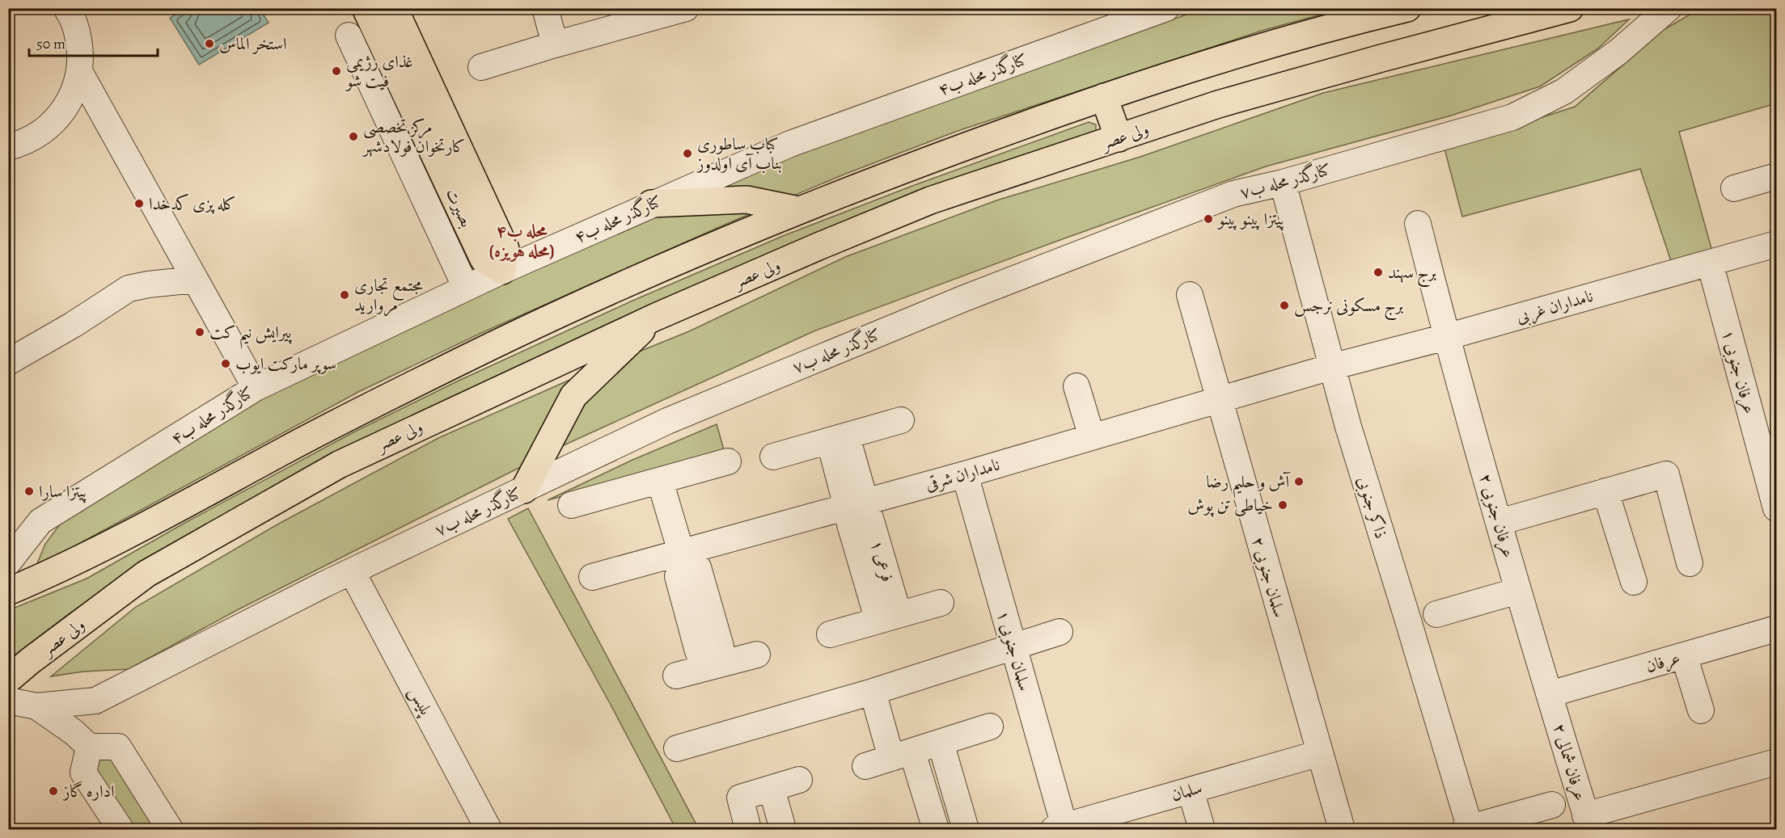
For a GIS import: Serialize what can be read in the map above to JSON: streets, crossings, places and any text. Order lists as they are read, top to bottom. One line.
{"streets":{"main road":["ولی عصر","بصیرت"],"street":["کنارگذر محله ب۴","کنارگذر محله ب۷","نامداران غربی","عرفان جنوبی ۱","نامداران شرقی","ذاکر جنوبی","عرفان جنوبی ۲","فرعی ۱","سلمان جنوبی ۲","سلمان جنوبی ۱","عرفان","پلیس","عرفان شمالی ۲","سلمان"]},"crossings":[["کنارگذر محله ب۴","بصیرت"],["کنارگذر محله ب۷","ذاکر جنوبی"],["کنارگذر محله ب۷","پلیس"],["نامداران غربی","عرفان جنوبی ۱"],["نامداران غربی","نامداران شرقی"],["نامداران غربی","ذاکر جنوبی"],["نامداران غربی","عرفان جنوبی ۲"],["نامداران شرقی","ذاکر جنوبی"],["نامداران شرقی","فرعی ۱"],["نامداران شرقی","سلمان جنوبی ۲"],["نامداران شرقی","سلمان جنوبی ۱"],["عرفان جنوبی ۲","عرفان"],["عرفان جنوبی ۲","عرفان شمالی ۲"],["سلمان جنوبی ۲","سلمان"],["سلمان جنوبی ۱","سلمان"],["عرفان","عرفان شمالی ۲"]],"districts":["محله ب۴ (محله هویزه)"],"places":["استخر الماس","غذای رژیمی فیت شو","مرکز تخصصی کارتخوان فولادشهر","کباب ساطوری بناب آی اولدوز","کله پزی کدخدا","پیتزا پینو پینو","برج سهند","مجتمع تجاری مروارید","برج مسکونی نرجس","پیرایش نیم کت","سوپر مارکت ایوب","آش و حلیم رضا","پیتزا سارا","خیاطی تن پوش","اداره گاز"],"scale_bar":"50 m"}
